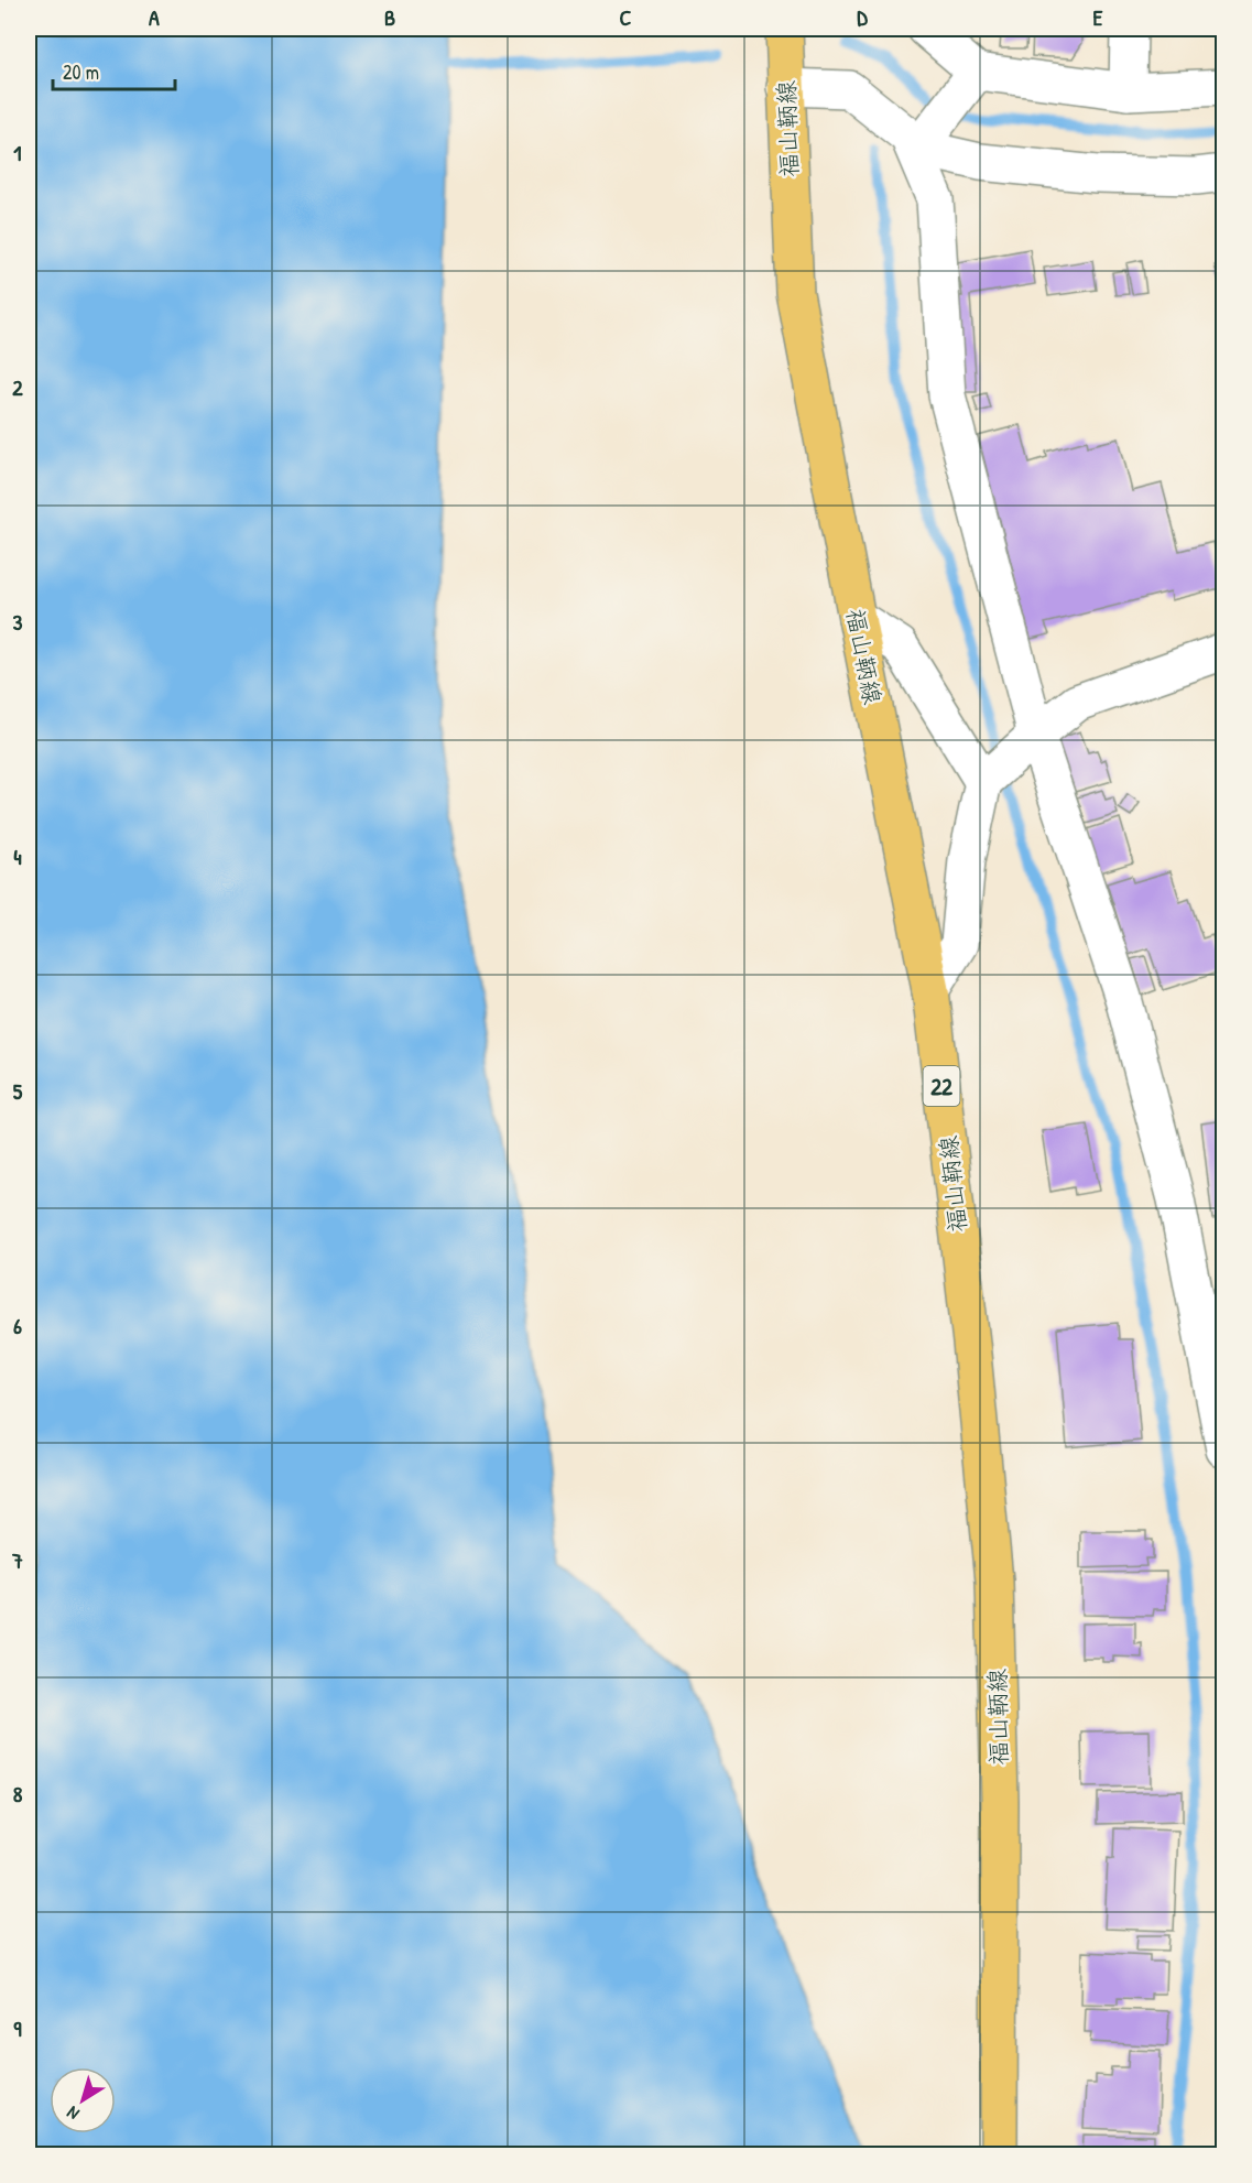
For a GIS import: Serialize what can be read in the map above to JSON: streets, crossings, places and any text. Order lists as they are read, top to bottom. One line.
{"streets":{"main road":["福山鞆線","22"]},"scale_bar":"20 m","north":"bottom left","grid":{"columns":["A","B","C","D","E"],"rows":["1","2","3","4","5","6","7","8","9"]}}
